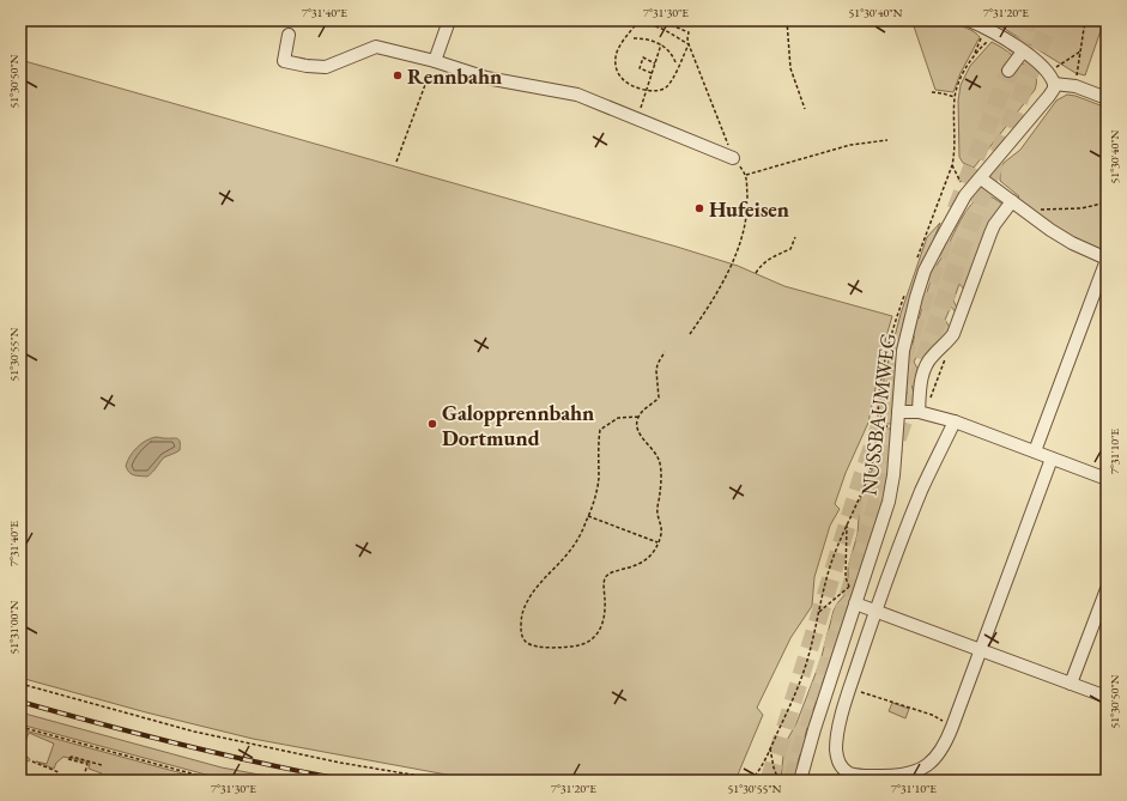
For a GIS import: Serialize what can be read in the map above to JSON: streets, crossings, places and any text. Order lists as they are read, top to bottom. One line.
{"streets":{"street":["NUSSBAUMWEG"]},"places":["Rennbahn","Hufeisen","Galopprennbahn Dortmund"],"coordinates":["7°31'40\"E","7°31'30\"E","51°30'40\"N","7°31'20\"E","51°30'50\"N","51°30'55\"N","7°31'10\"E","51°31'00\"N"]}
